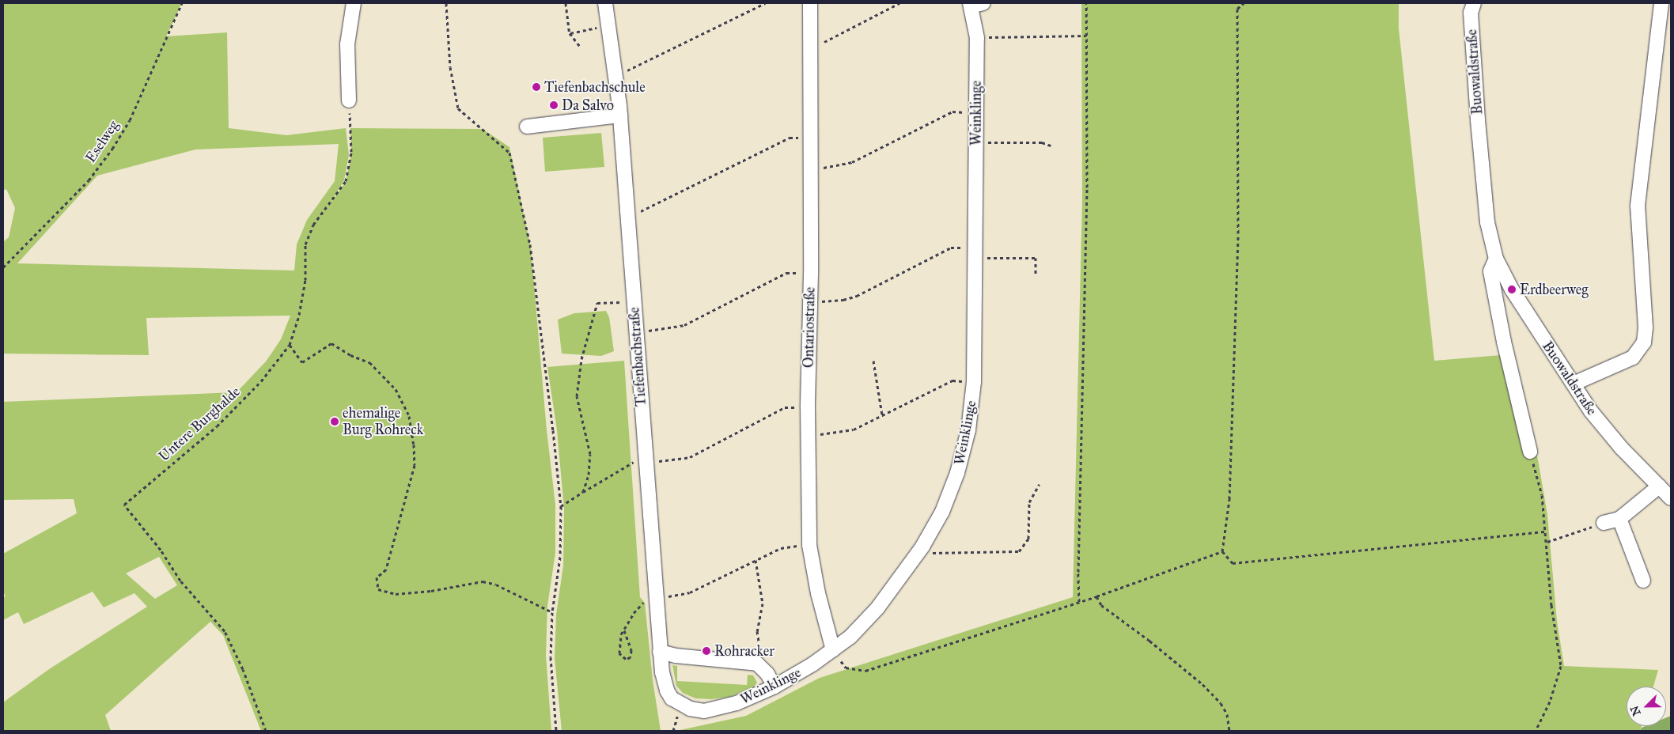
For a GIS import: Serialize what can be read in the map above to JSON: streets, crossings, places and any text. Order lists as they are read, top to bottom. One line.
{"streets":{"street":["Buowaldstraße","Weinklinge","Ontariostraße","Tiefenbachstraße"],"path":["Eselweg","Untere Burghalde"]},"crossings":[["Weinklinge","Ontariostraße"],["Weinklinge","Tiefenbachstraße"]],"places":["Tiefenbachschule","Da Salvo","Erdbeerweg","ehemalige Burg Rohreck","Rohracker"],"north":"bottom left"}
